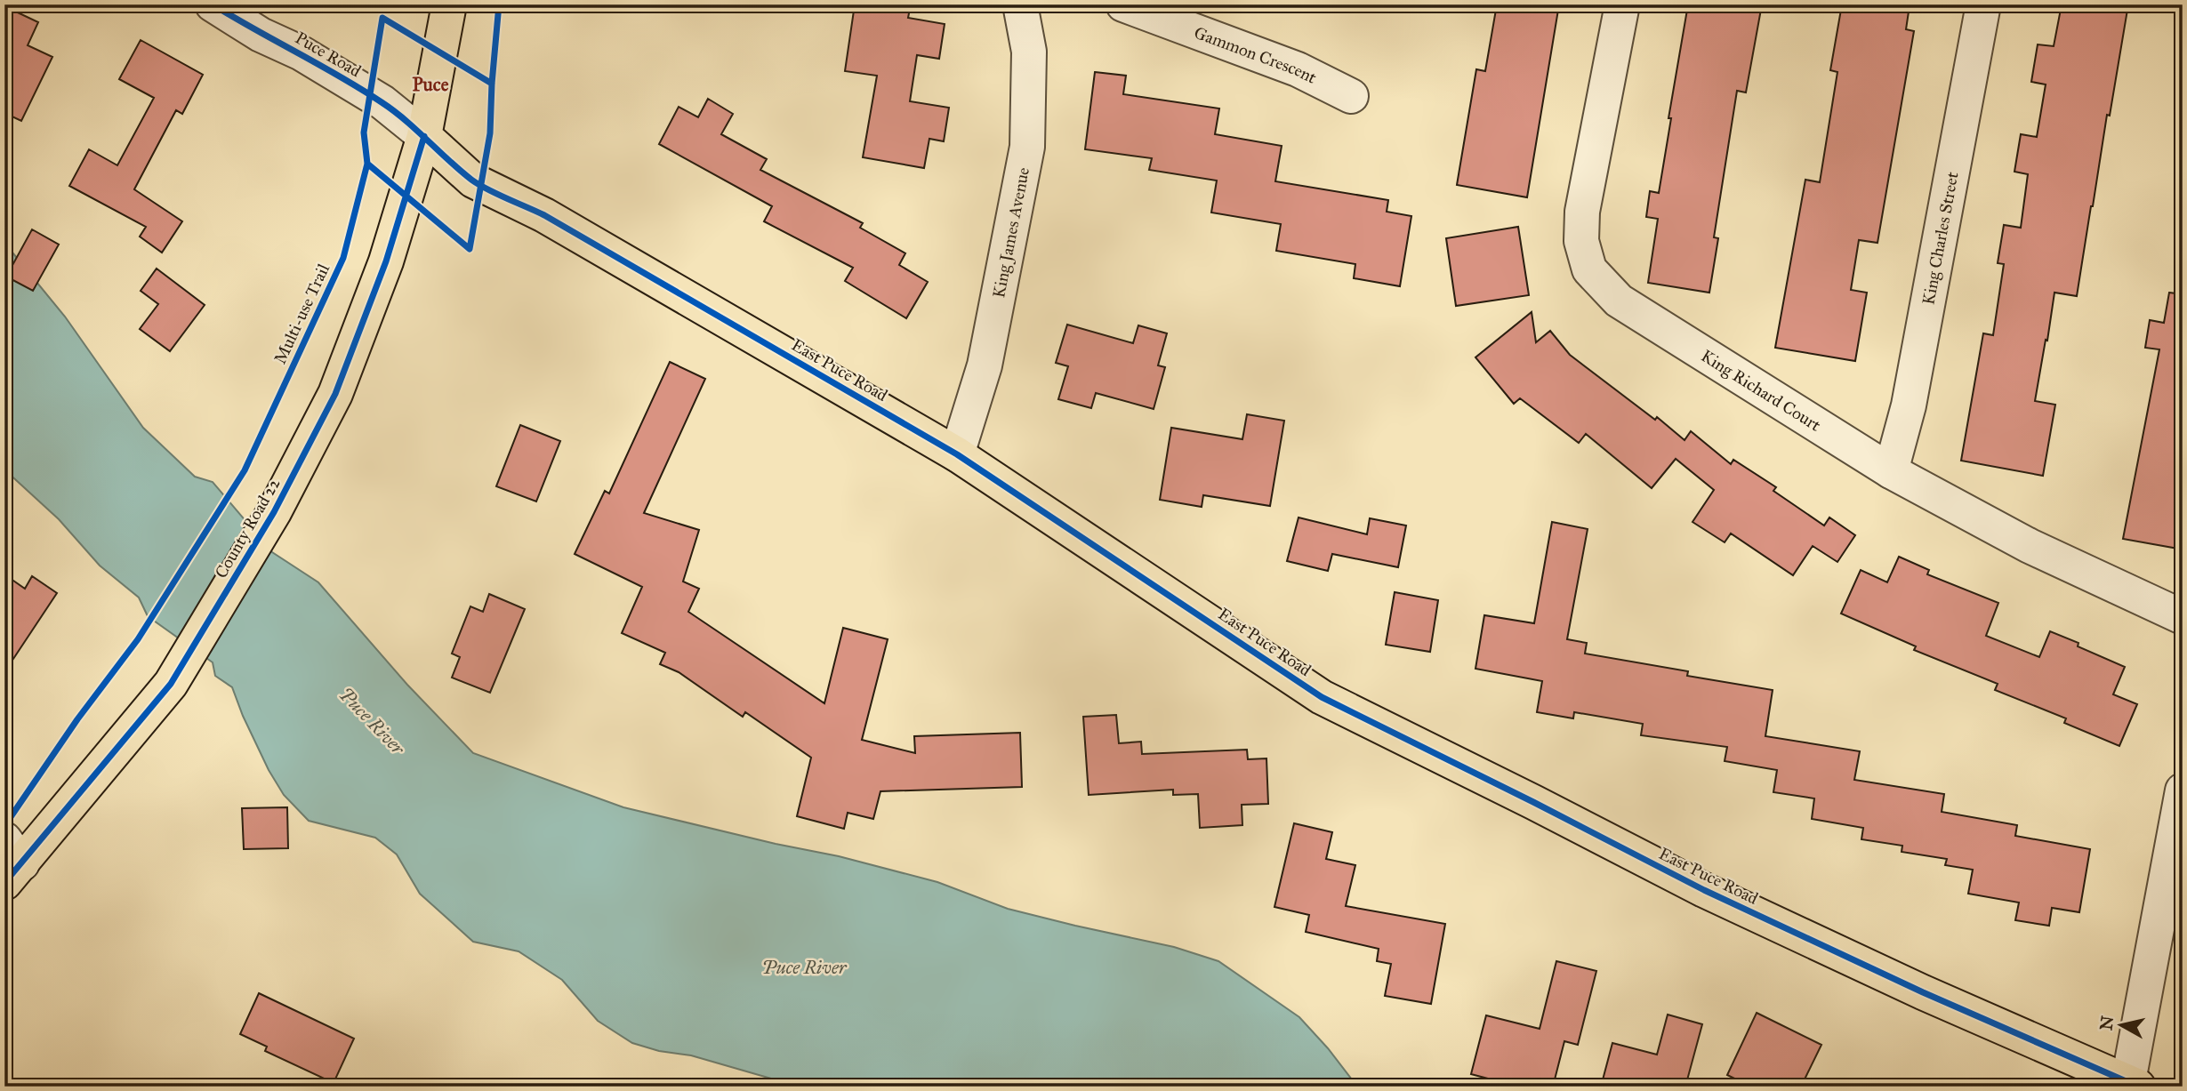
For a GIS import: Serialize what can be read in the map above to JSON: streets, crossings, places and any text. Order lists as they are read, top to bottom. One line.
{"streets":{"main road":["East Puce Road","County Road 22"],"street":["Puce Road","Gammon Crescent","King James Avenue","King Charles Street","King Richard Court"],"cycle path":["Multi-use Trail"]},"crossings":[["Puce Road","East Puce Road"],["Puce Road","County Road 22"],["King James Avenue","East Puce Road"],["King Charles Street","King Richard Court"],["East Puce Road","County Road 22"]],"districts":["Puce"],"water":["Puce River"],"north":"left"}
